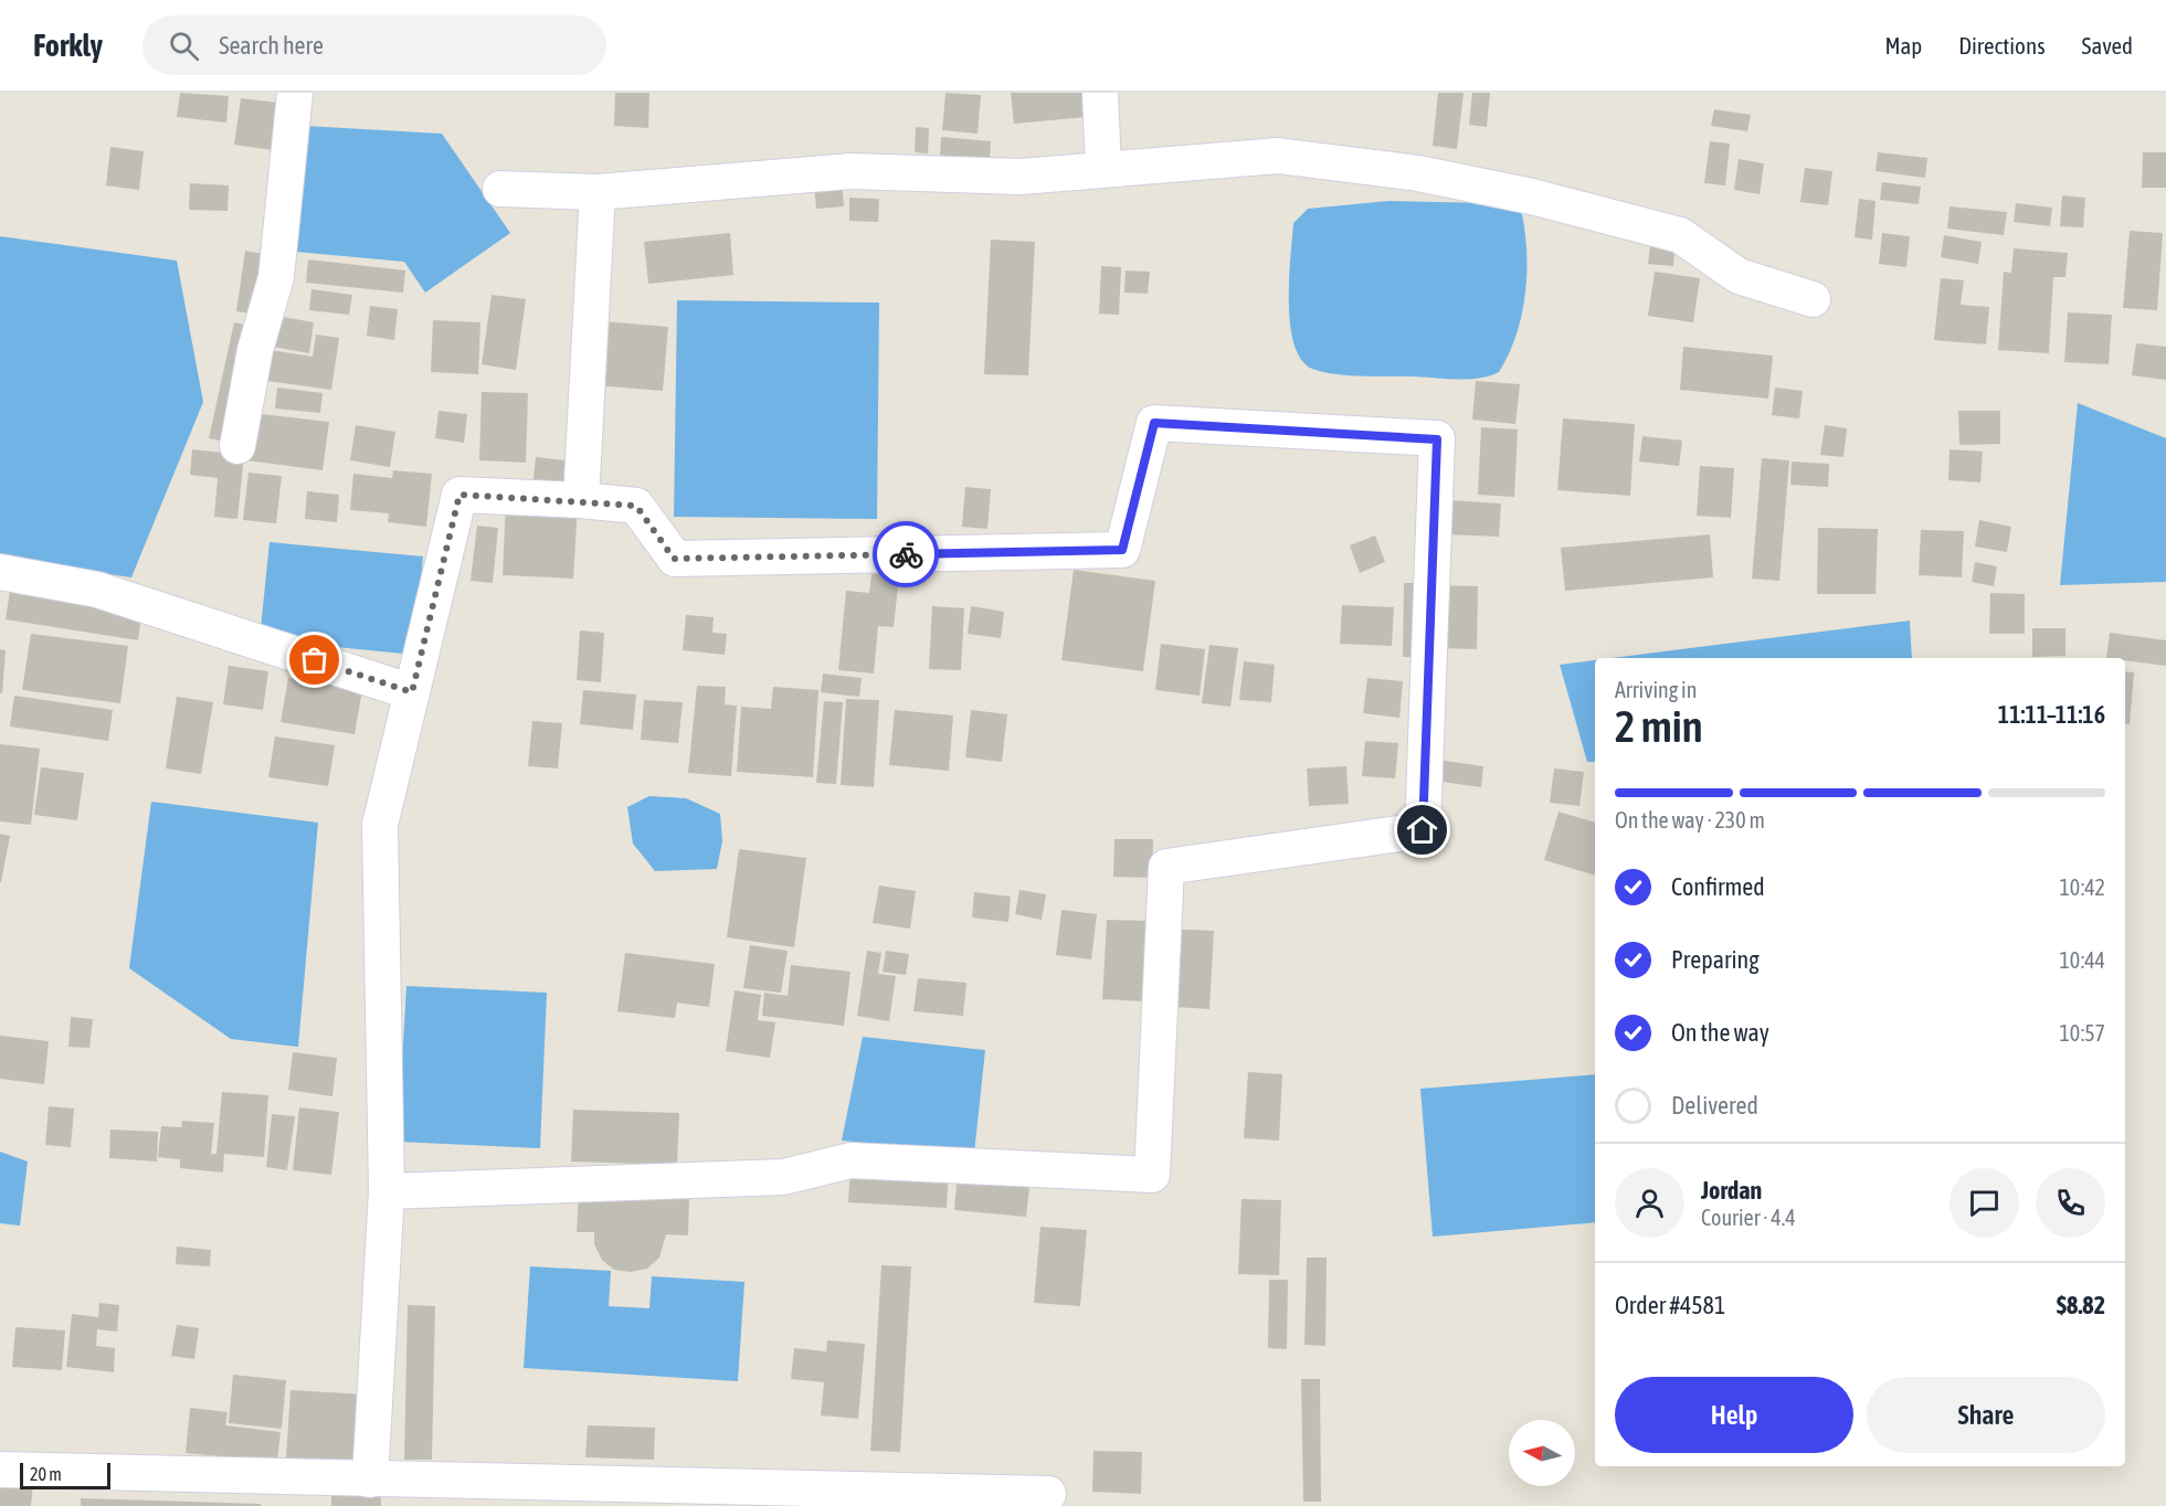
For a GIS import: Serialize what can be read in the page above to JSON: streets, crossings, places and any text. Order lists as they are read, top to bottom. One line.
{"scale_bar":"20 m","north":"left","page":{"header":"Forkly","search":"Search here","nav":["Map","Directions","Saved"],"heading":["2 min","Arriving in","11:11–11:16"],"panel":["Jordan","Courier · 4.4","Order #4581","$8.82"],"bar":"On the way · 230 m","list":[["Confirmed","10:42"],["Preparing","10:44"],["On the way","10:57"],"Delivered"],"buttons":["Help","Share"],"scale":"20 m"}}
